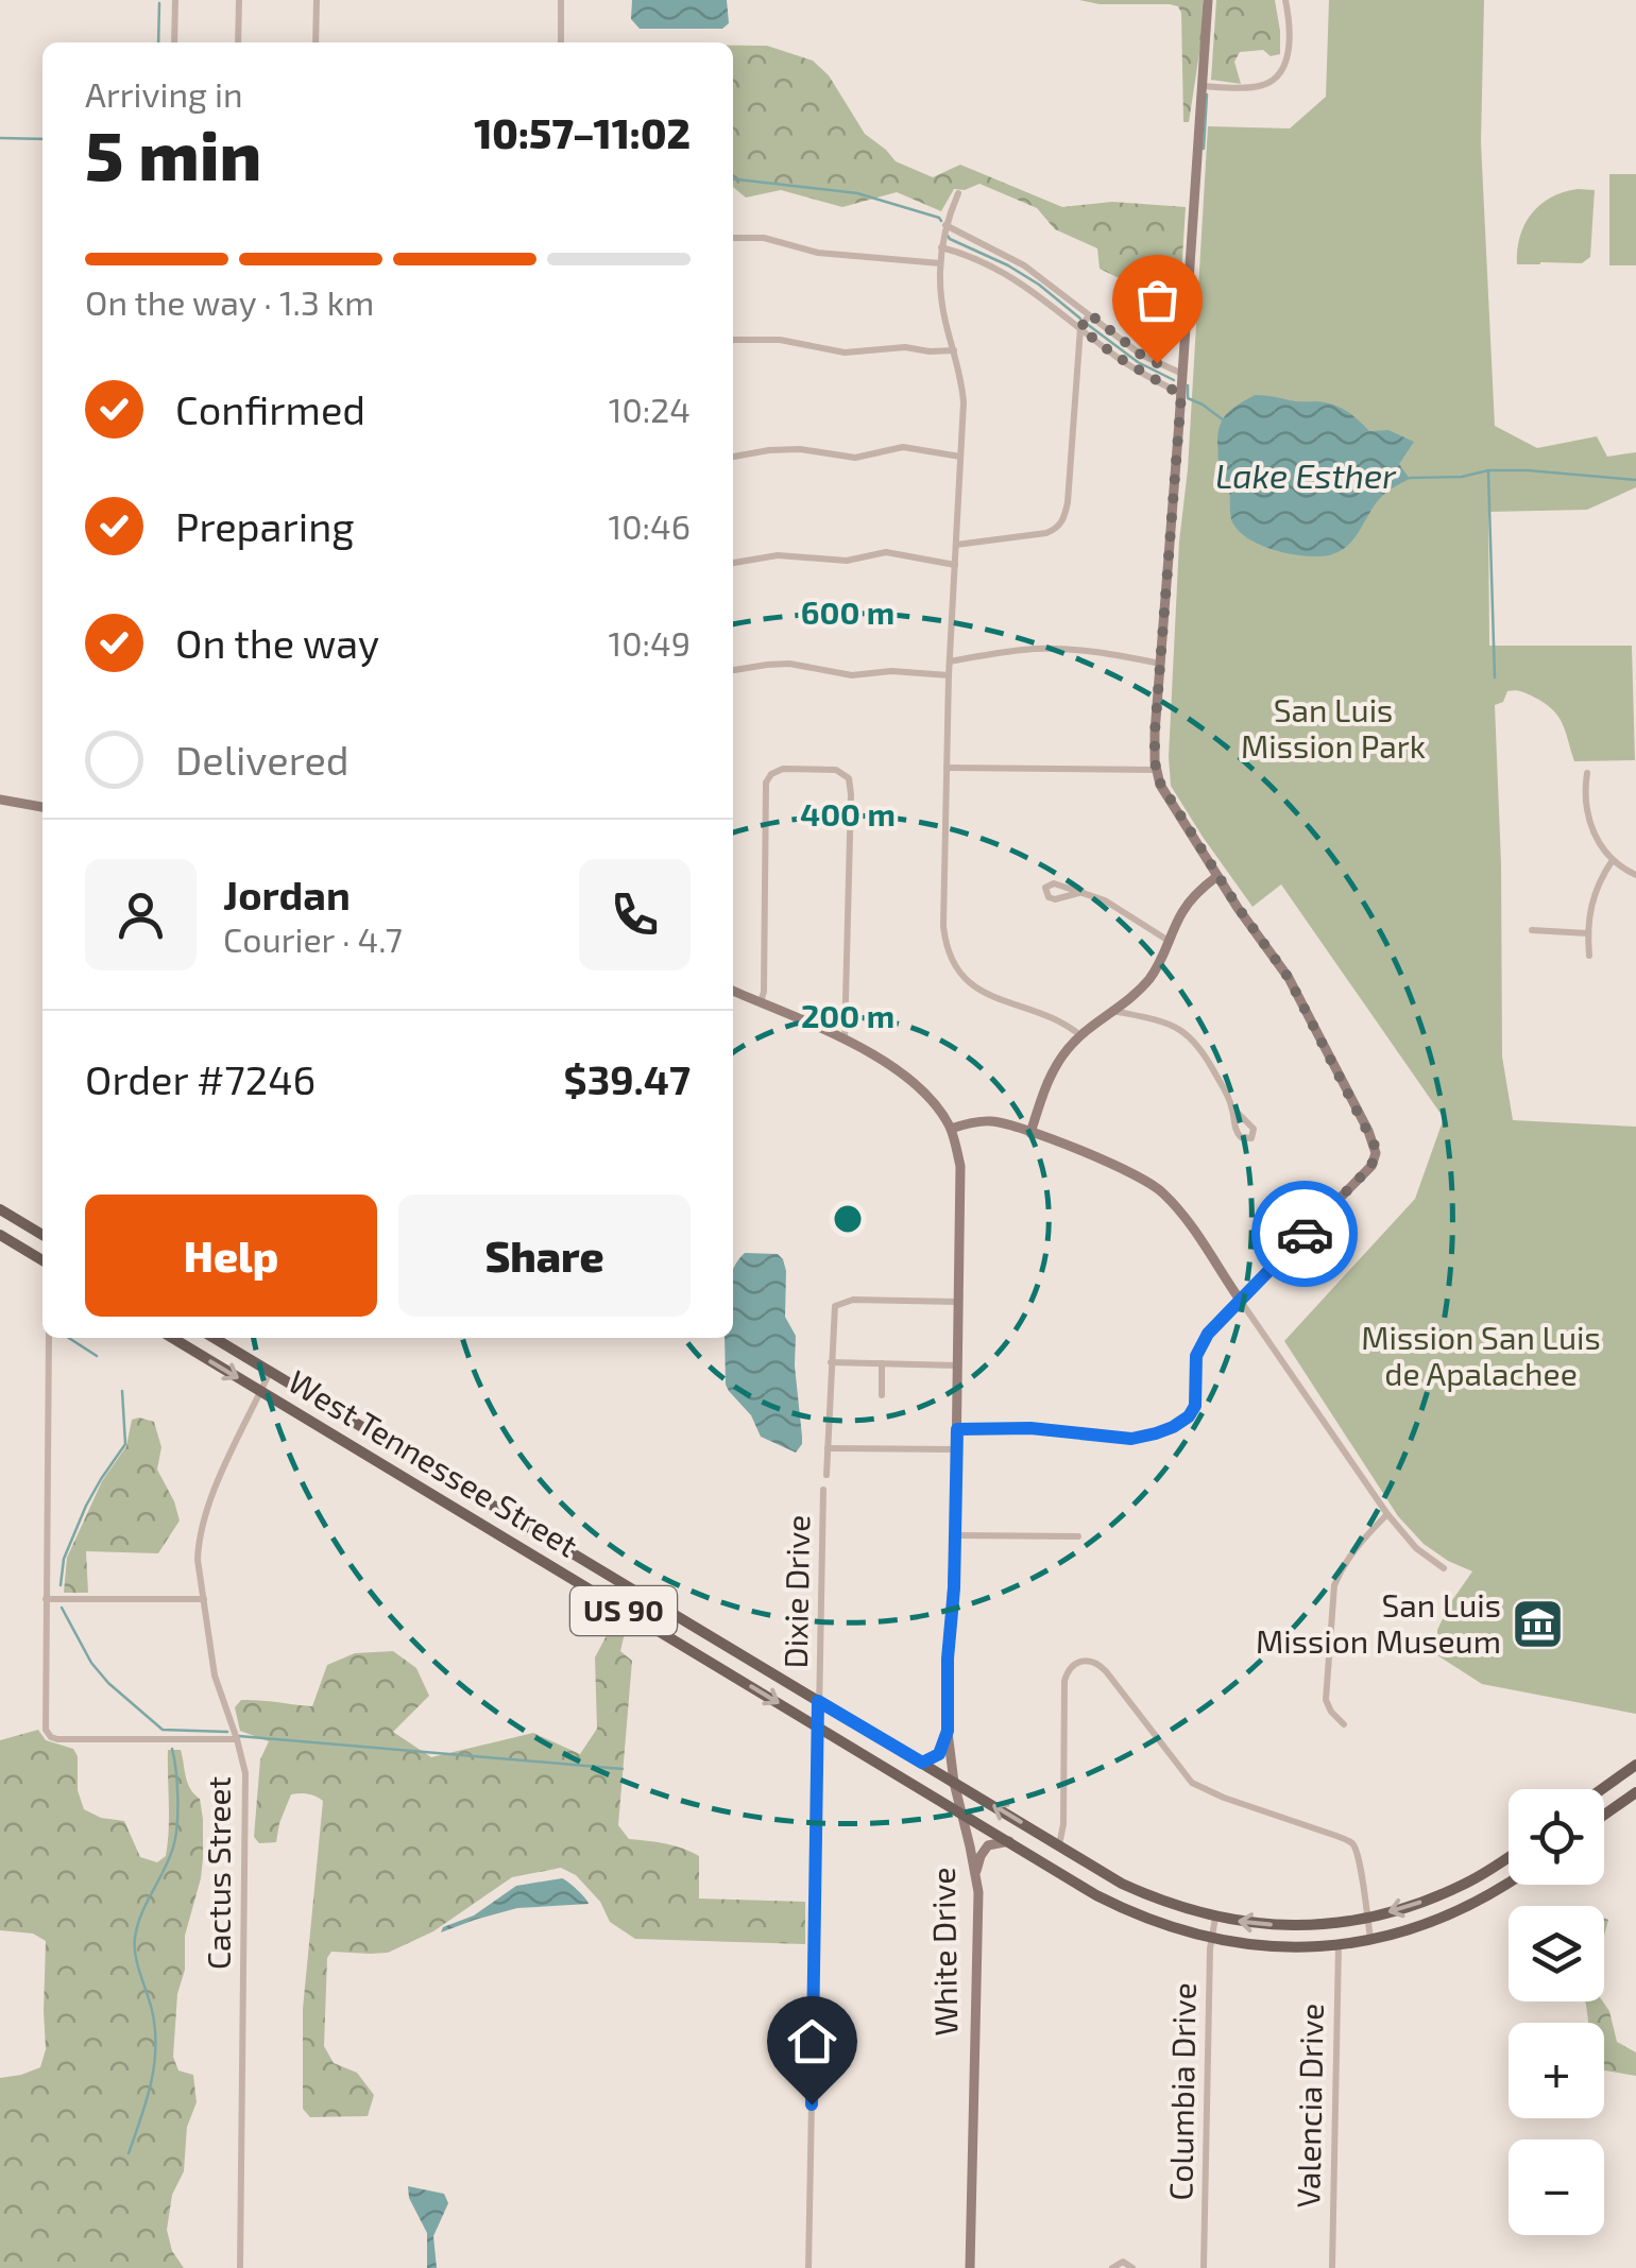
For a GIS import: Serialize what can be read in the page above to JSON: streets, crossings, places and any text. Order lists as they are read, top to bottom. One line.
{"streets":{"main road":["West Tennessee Street","US 90"],"street":["Dixie Drive","Cactus Street","White Drive","Columbia Drive","Valencia Drive"]},"crossings":[["West Tennessee Street","Dixie Drive"],["West Tennessee Street","Cactus Street"],["West Tennessee Street","White Drive"],["West Tennessee Street","Columbia Drive"],["West Tennessee Street","Valencia Drive"],["Dixie Drive","White Drive"]],"water":["Lake Esther"],"parks":["San Luis Mission Park","Mission San Luis de Apalachee"],"places":{"museum":["San Luis Mission Museum"]},"page":{"heading":["5 min","Arriving in","10:57–11:02"],"panel":["Jordan","Courier · 4.7","Order #7246","$39.47"],"bar":"On the way · 1.3 km","list":[["Confirmed","10:24"],["Preparing","10:46"],["On the way","10:49"],"Delivered"],"buttons":["Help","Share"],"map_buttons":["+","−"]},"rings":["600 m","400 m","200 m"]}
